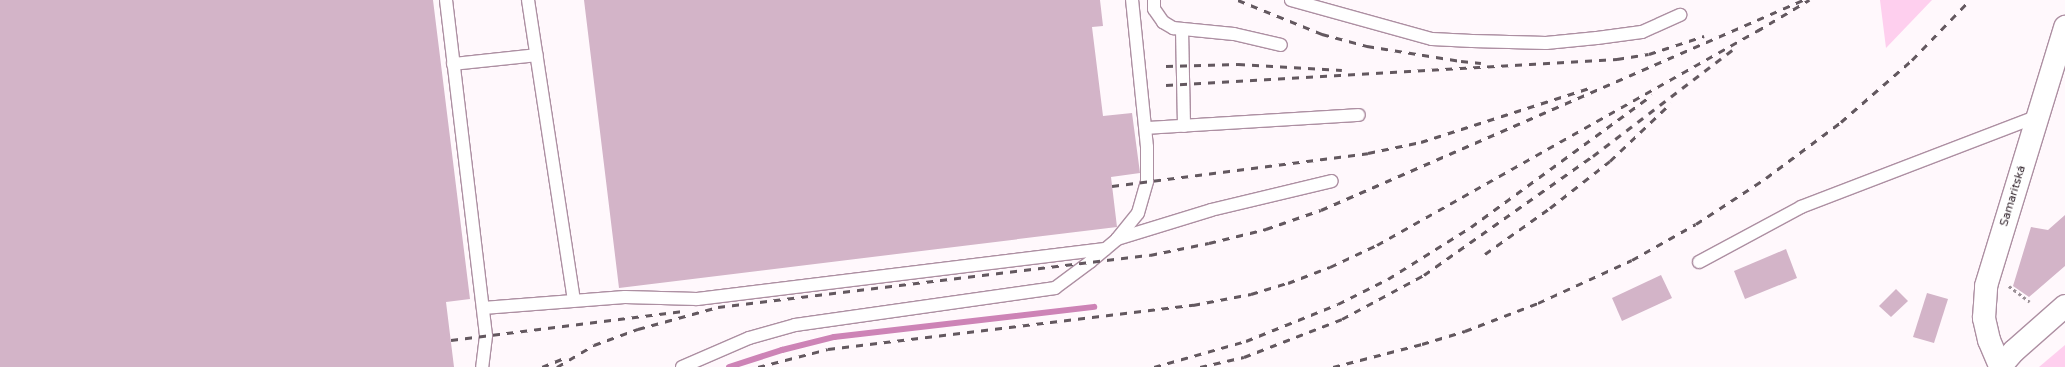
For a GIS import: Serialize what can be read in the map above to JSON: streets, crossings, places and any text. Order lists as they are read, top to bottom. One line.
{"streets":{"main road":["Samaritská"]}}
